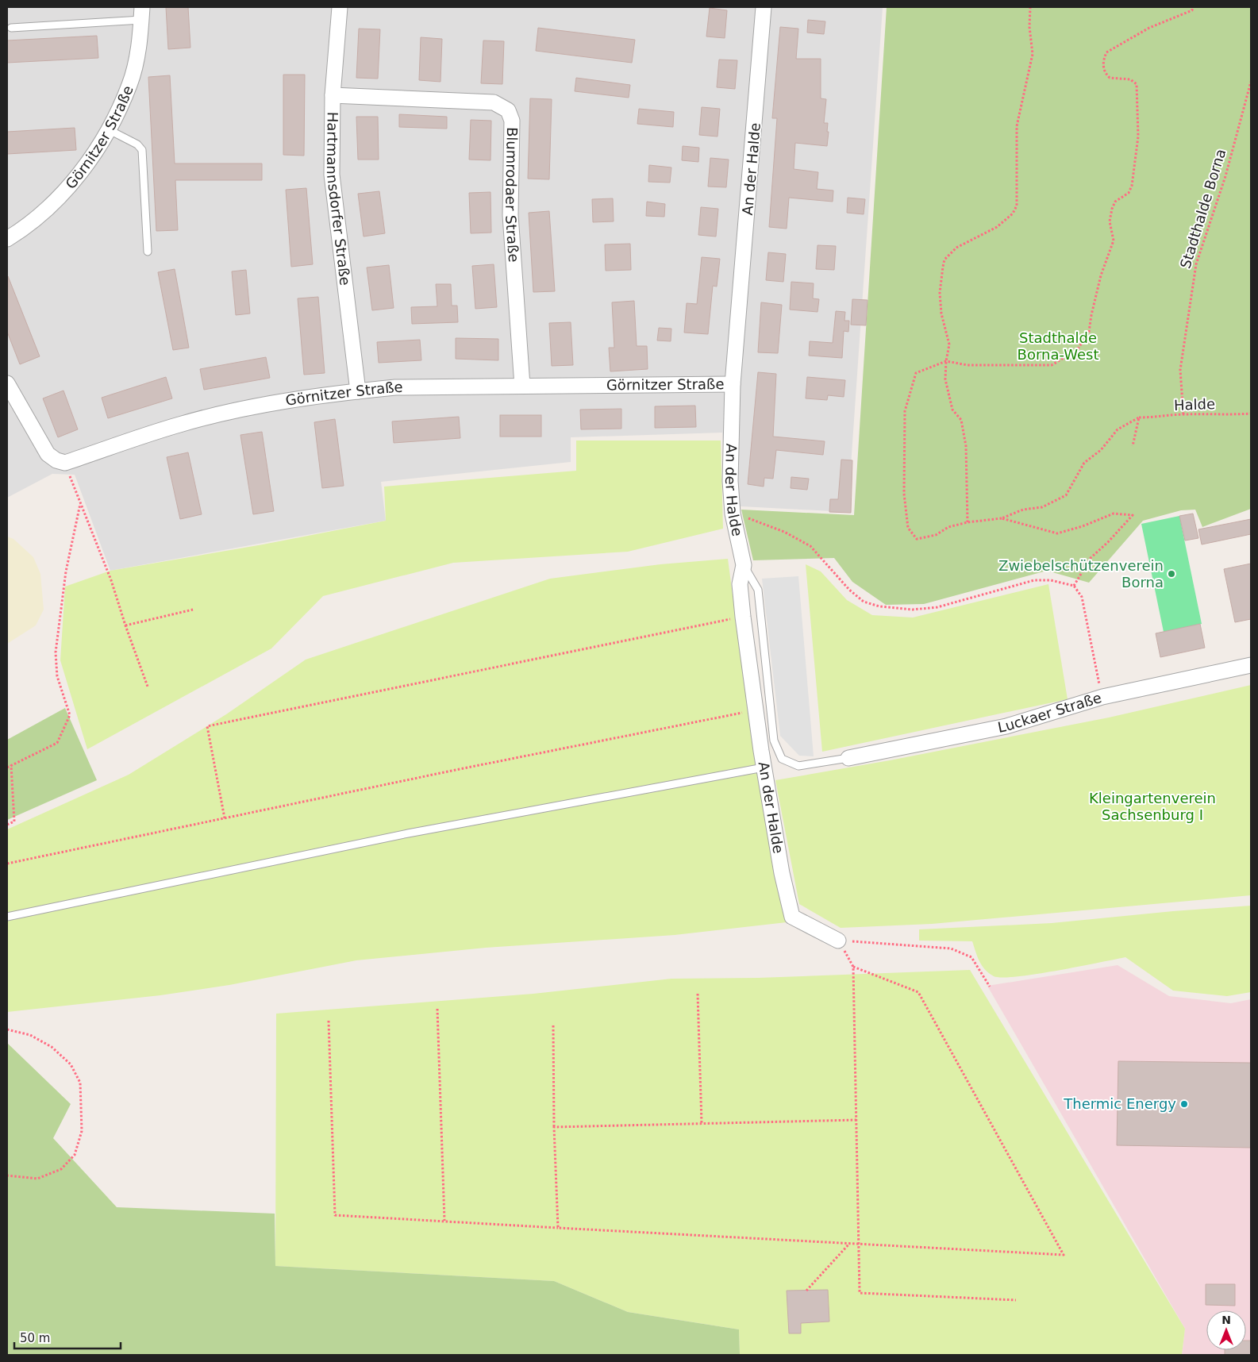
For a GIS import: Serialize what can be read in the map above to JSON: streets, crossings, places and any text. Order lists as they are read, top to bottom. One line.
{"streets":{"street":["Görnitzer Straße","An der Halde","Blumrodaer Straße","Hartmannsdorfer Straße","Luckaer Straße"],"path":["Stadthalde Borna","Halde"]},"crossings":[["Görnitzer Straße","An der Halde"],["Görnitzer Straße","Blumrodaer Straße"],["Görnitzer Straße","Hartmannsdorfer Straße"],["Blumrodaer Straße","Hartmannsdorfer Straße"],["Stadthalde Borna","Halde"]],"parks":["Stadthalde Borna-West","Kleingartenverein Sachsenburg I"],"places":["Zwiebelschützenverein Borna","Thermic Energy"],"scale_bar":"50 m","north":"top"}
